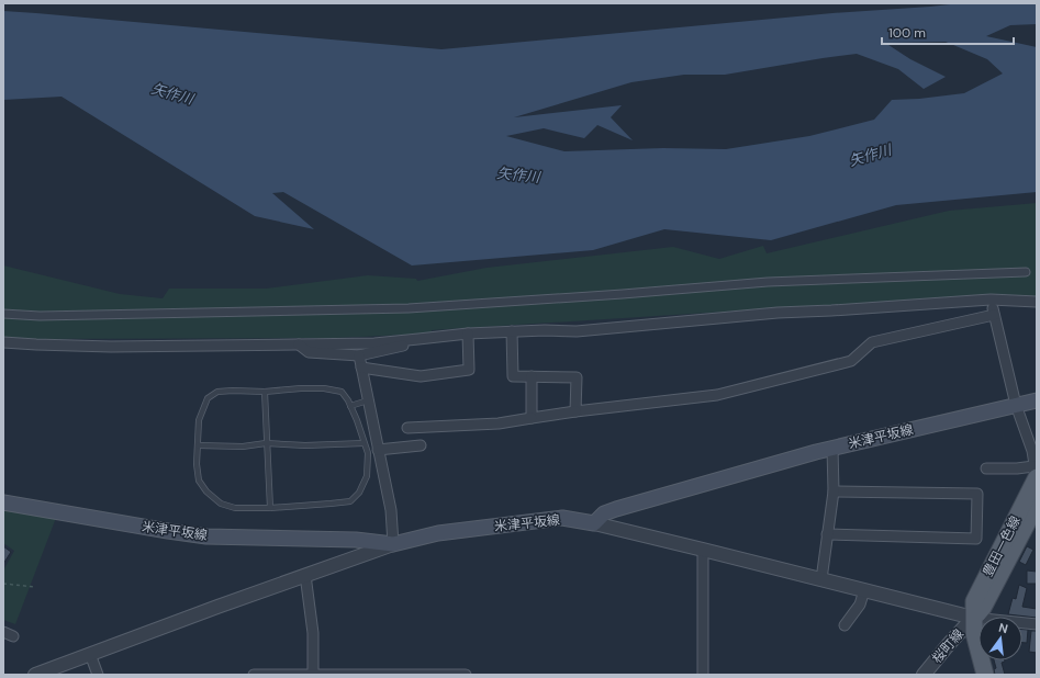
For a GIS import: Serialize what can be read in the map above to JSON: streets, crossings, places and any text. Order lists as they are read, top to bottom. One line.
{"streets":{"main road":["米津平坂線","豊田一色線"],"street":["桜町線"]},"crossings":[["豊田一色線","桜町線"]],"water":["矢作川"],"scale_bar":"100 m","north":"top"}
